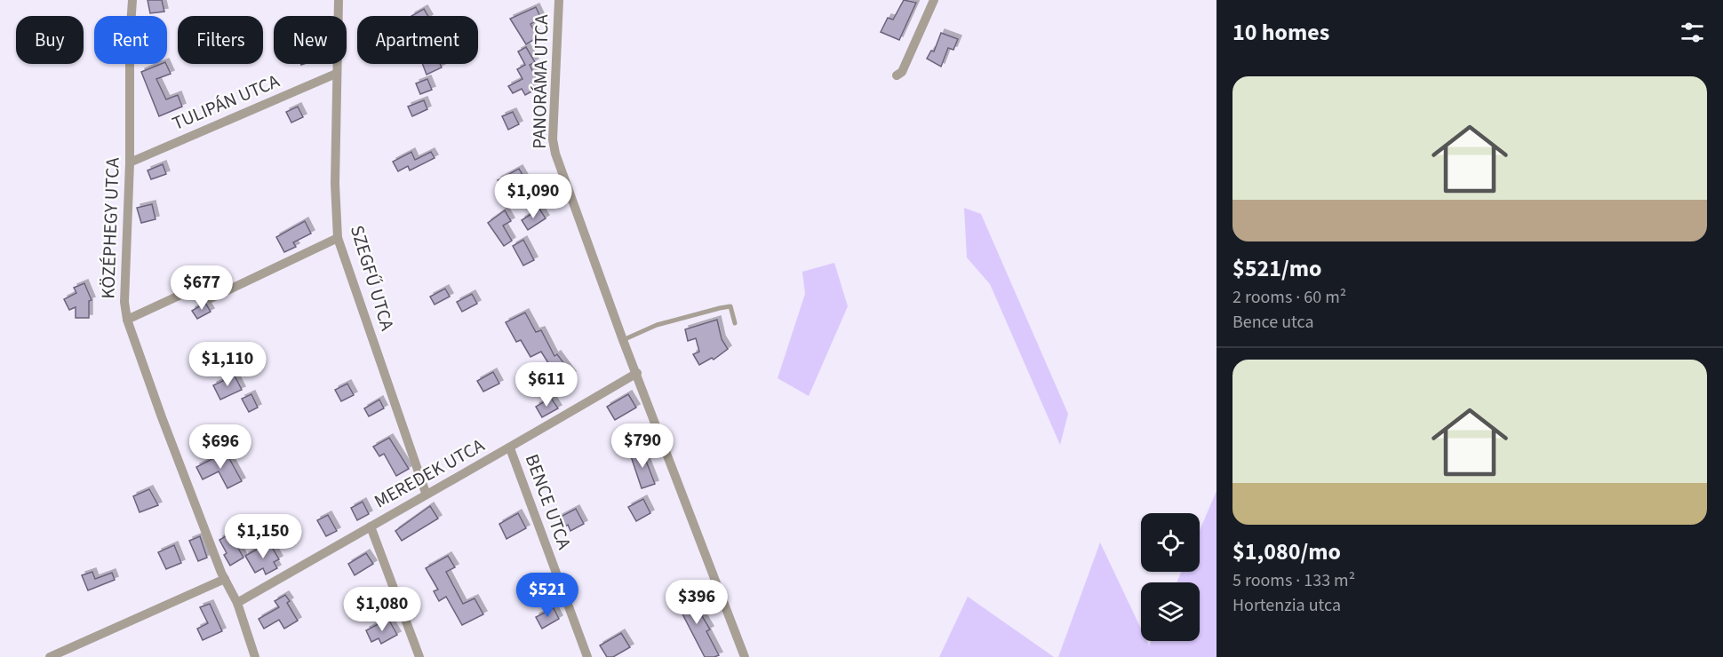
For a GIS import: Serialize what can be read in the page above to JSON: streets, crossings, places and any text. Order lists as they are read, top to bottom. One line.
{"streets":{"street":["PANORÁMA UTCA","TULIPÁN UTCA","KÖZÉPHEGY UTCA","SZEGFŰ UTCA","MEREDEK UTCA","BENCE UTCA"]},"crossings":[["PANORÁMA UTCA","MEREDEK UTCA"],["TULIPÁN UTCA","KÖZÉPHEGY UTCA"],["TULIPÁN UTCA","SZEGFŰ UTCA"],["KÖZÉPHEGY UTCA","MEREDEK UTCA"],["SZEGFŰ UTCA","MEREDEK UTCA"],["MEREDEK UTCA","BENCE UTCA"]],"page":{"heading":"10 homes","chip":["Buy","Rent","Filters","New","Apartment"],"list":[{"name":"$521/mo","note":"2 rooms · 60 m² · Bence utca"},{"name":"$1,080/mo","note":"5 rooms · 133 m² · Hortenzia utca"}],"price":["$1,090","$677","$1,110","$611","$790","$696","$1,150","$521","$396","$1,080"]}}
